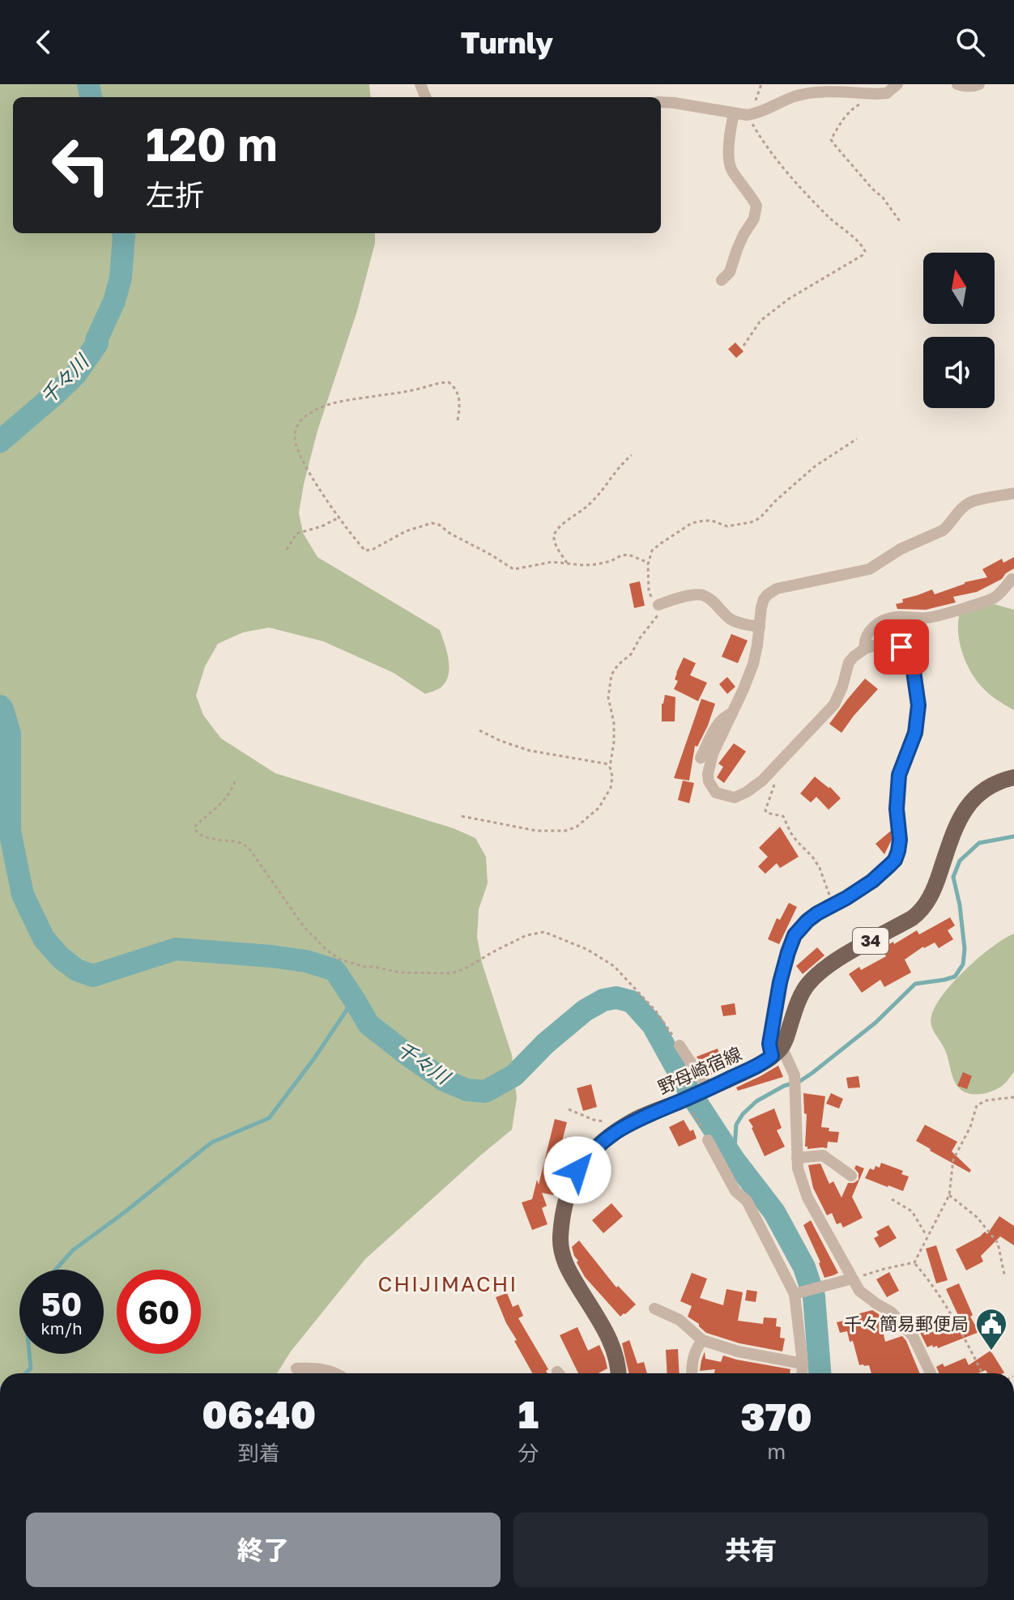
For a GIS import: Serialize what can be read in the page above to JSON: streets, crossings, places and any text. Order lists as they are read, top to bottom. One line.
{"streets":{"main road":["34","野母崎宿線"]},"crossings":[["34","野母崎宿線"]],"districts":["CHIJIMACHI"],"water":["千々川"],"places":{"public building":["千々簡易郵便局"]},"north":"top","page":{"header":"Turnly","turn":["120 m","左折"],"speed":"50 km/h","limit":"60","eta":["06:40","到着","1","分","370","m"],"buttons":["終了","共有"]}}
